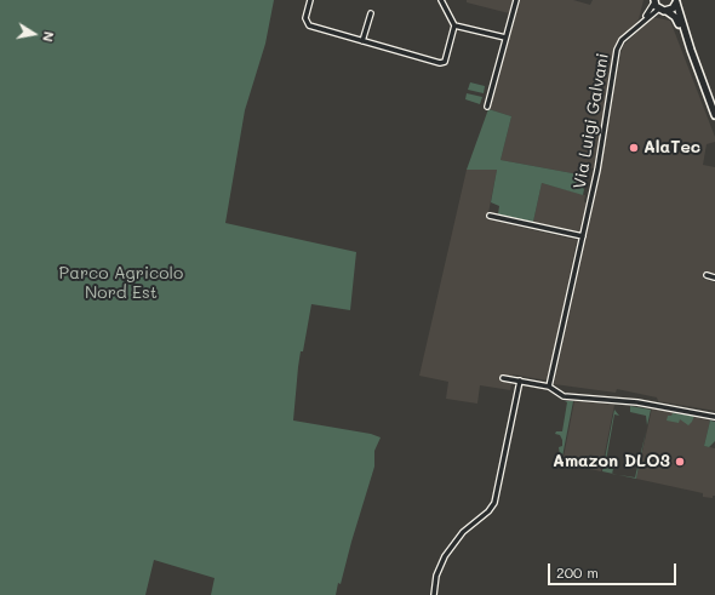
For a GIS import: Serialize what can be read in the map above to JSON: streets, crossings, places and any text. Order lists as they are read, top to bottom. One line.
{"streets":{"street":["Via Luigi Galvani"]},"parks":["Parco Agricolo Nord Est"],"places":["AlaTec","Amazon DLO3"],"scale_bar":"200 m","north":"right"}
